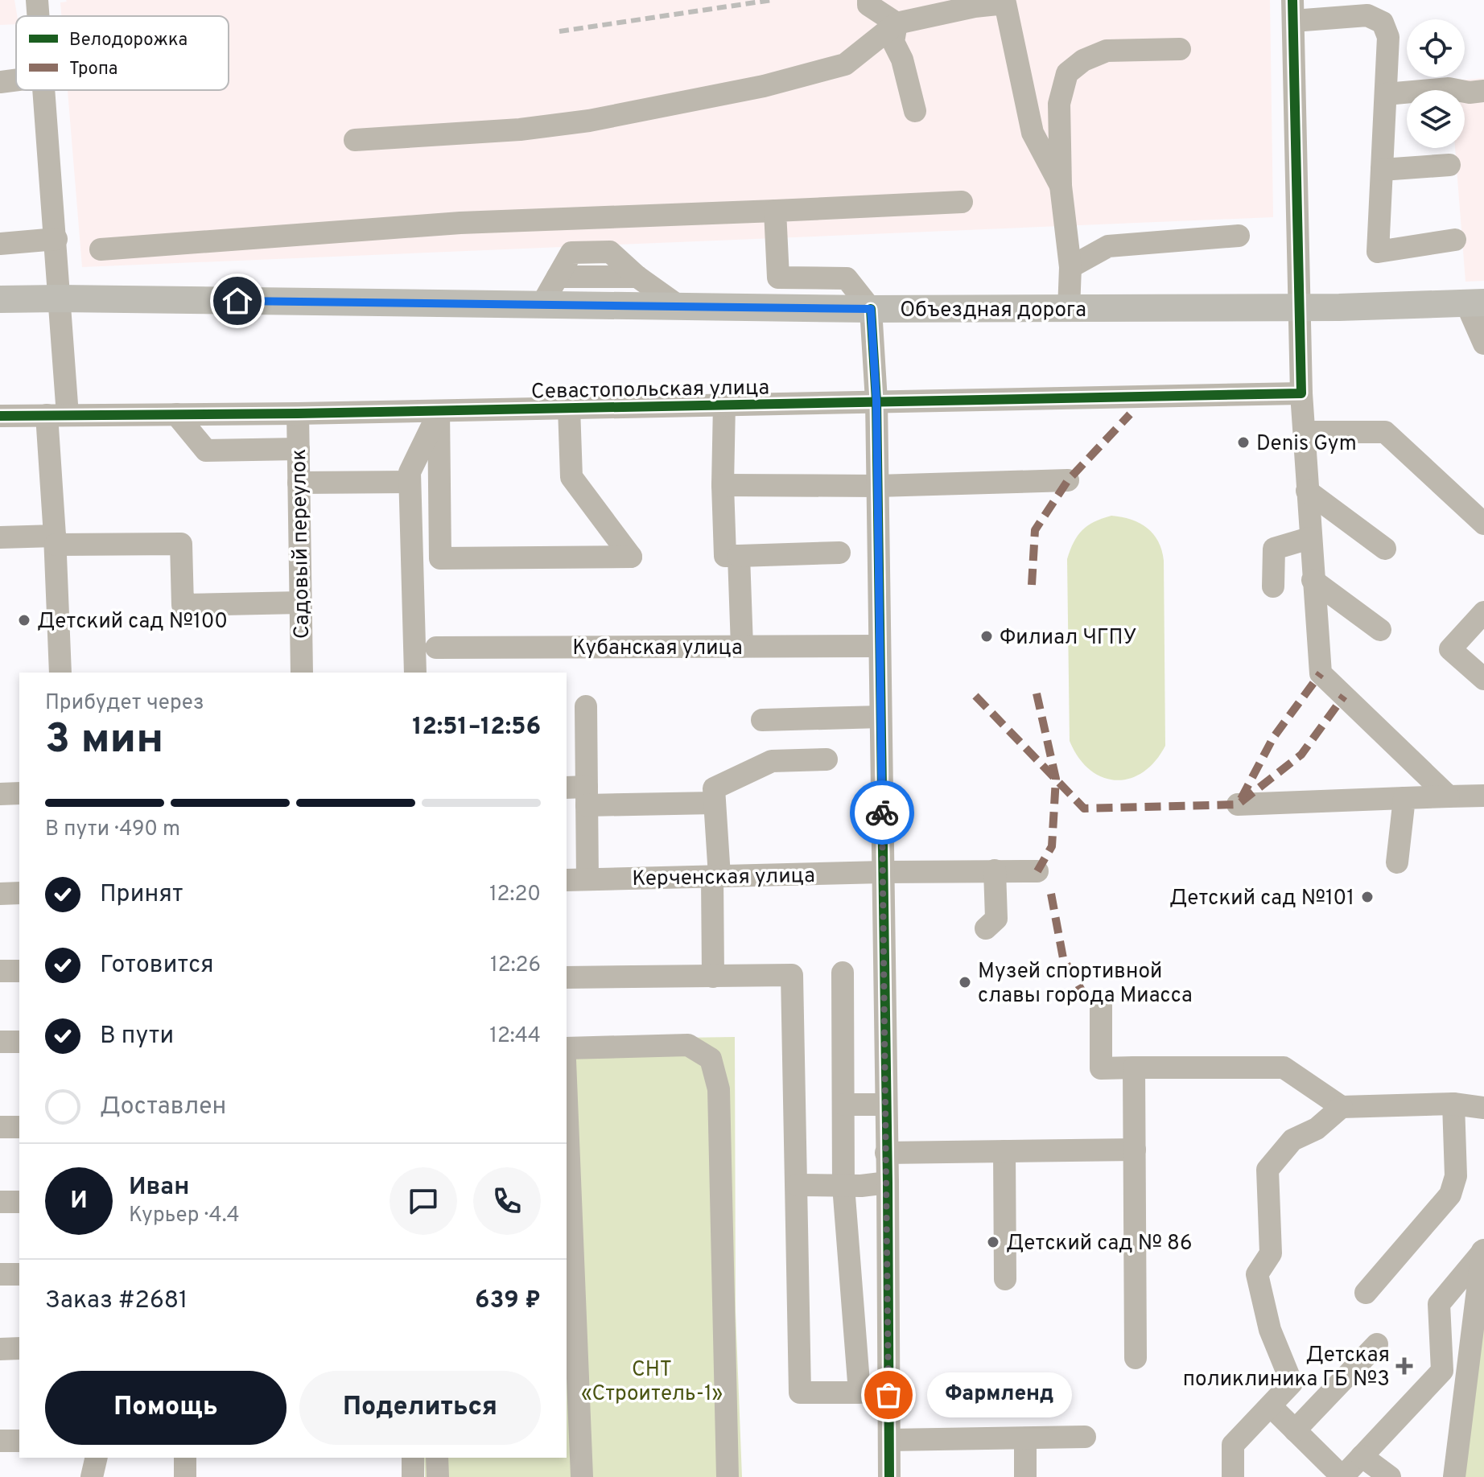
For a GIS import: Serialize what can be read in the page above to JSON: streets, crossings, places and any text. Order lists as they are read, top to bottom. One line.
{"streets":{"main road":["Объездная дорога"],"street":["Севастопольская улица","Садовый переулок","Кубанская улица","Керченская улица"]},"crossings":[["Севастопольская улица","Садовый переулок"]],"parks":["СНТ «Строитель-1»"],"places":{"other":["Denis Gym","Детский сад №100","Филиал ЧГПУ","Детский сад №101","Музей спортивной славы города Миасса","Детский сад № 86","Фармленд"],"health":["Детская поликлиника ГБ №3"]},"legend":["Велодорожка","Тропа"],"page":{"heading":["3 мин","Прибудет через","12:51–12:56"],"panel":["Иван","Курьер · 4.4","Заказ #2681","639 ₽"],"bar":"В пути · 490 m","list":[["Принят","12:20"],["Готовится","12:26"],["В пути","12:44"],"Доставлен"],"round":"И","buttons":["Помощь","Поделиться"],"bubble":"Фармленд"}}
